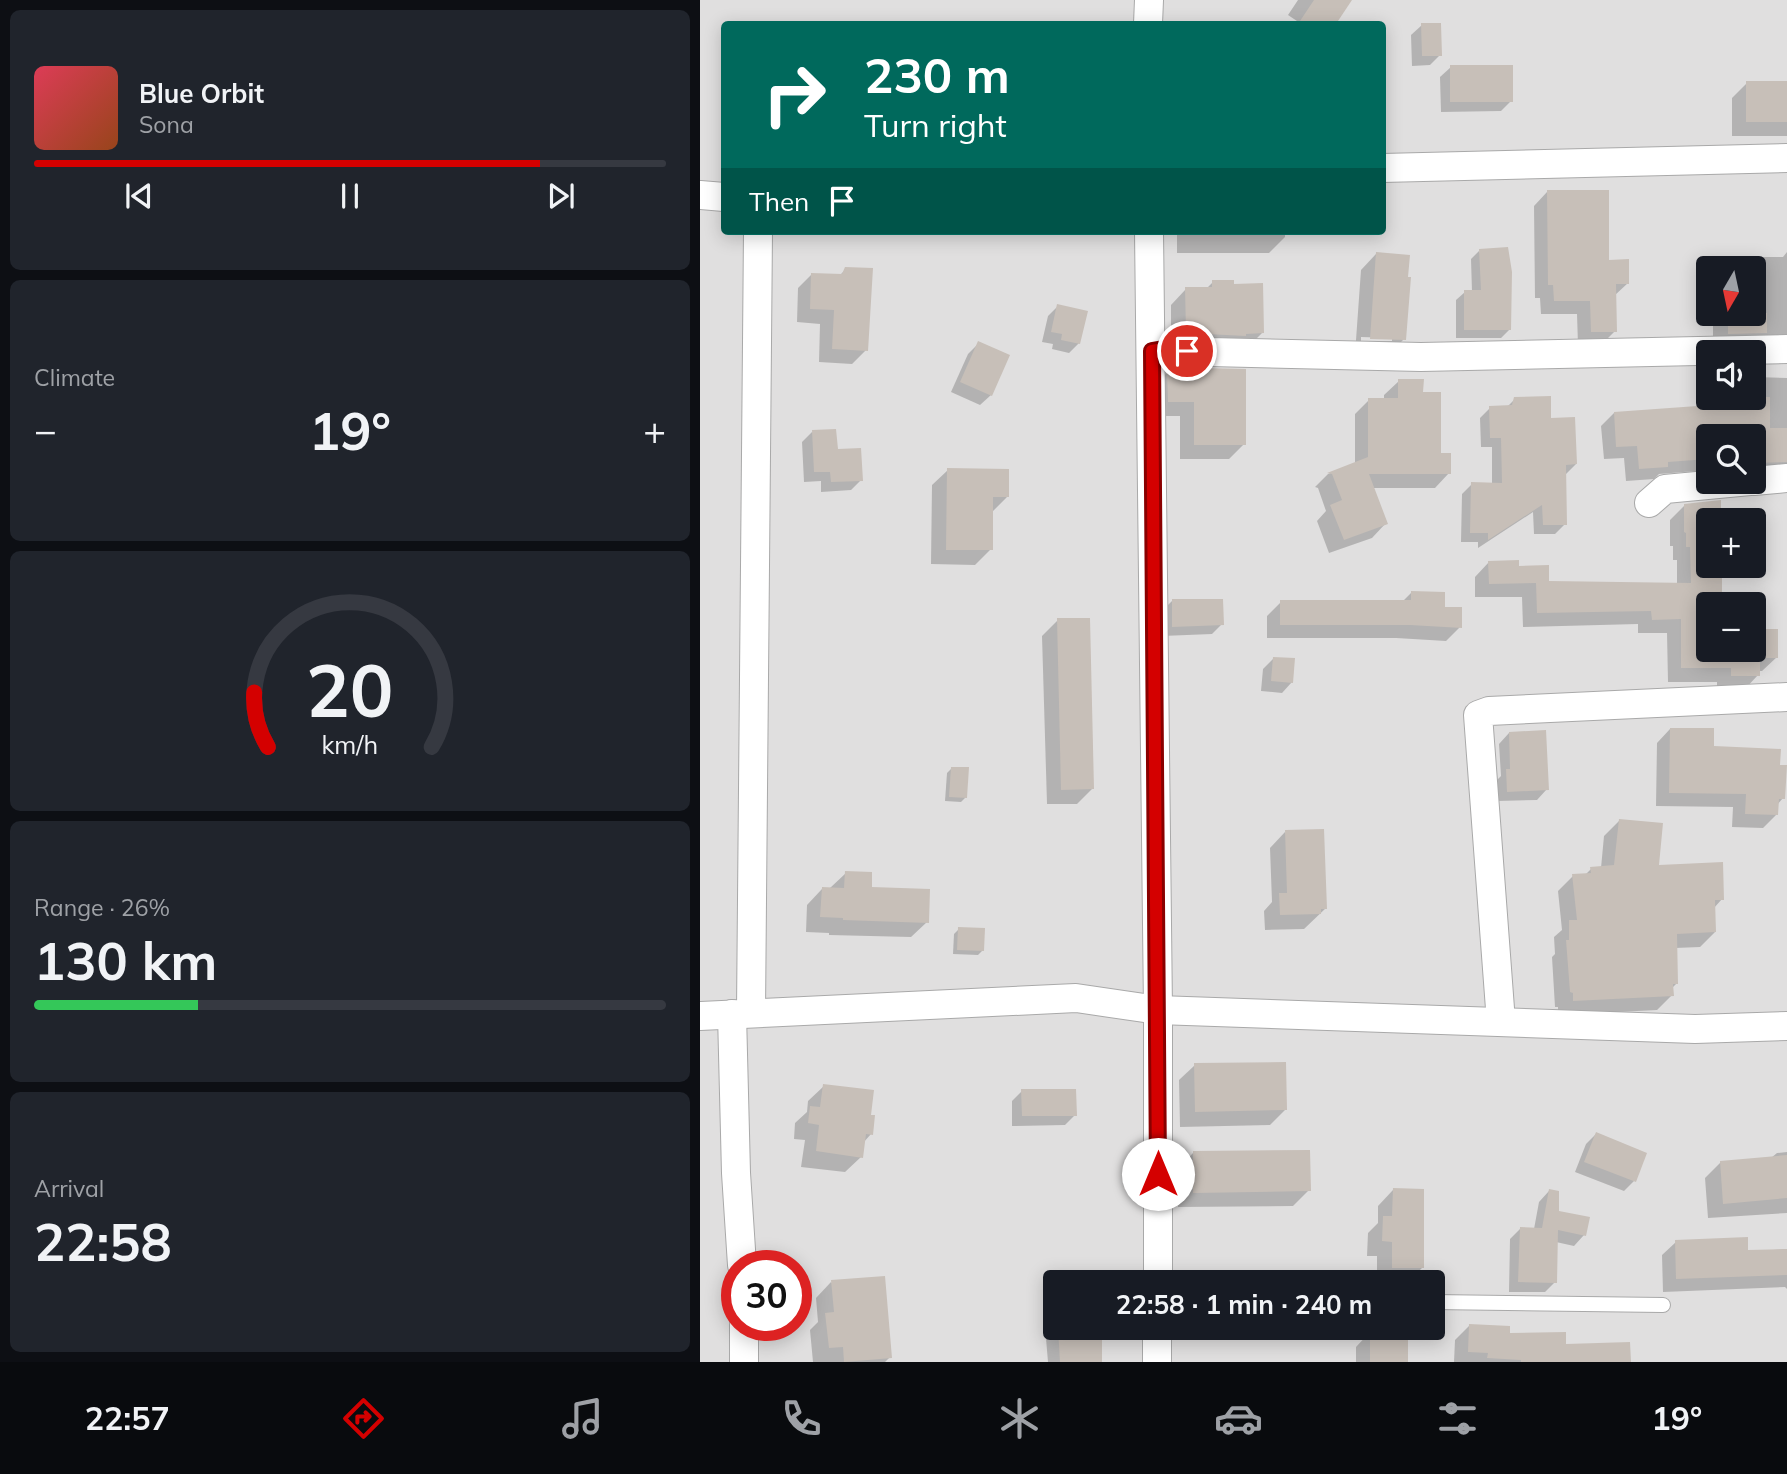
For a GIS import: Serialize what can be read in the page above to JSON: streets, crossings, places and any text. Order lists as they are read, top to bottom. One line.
{"north":"bottom","page":{"turn":["230 m","Turn right"],"song":["Blue Orbit","Sona"],"then":"Then","map_buttons":["+","−"],"tile":["Climate",["Range · 26%","130 km"],["Arrival","22:58"]],"heat":["−","19°","+"],"limit":"30","trip":"22:58 · 1 min · 240 m","tabs":["22:57","19°"],"gauge":["20","km/h"]}}
